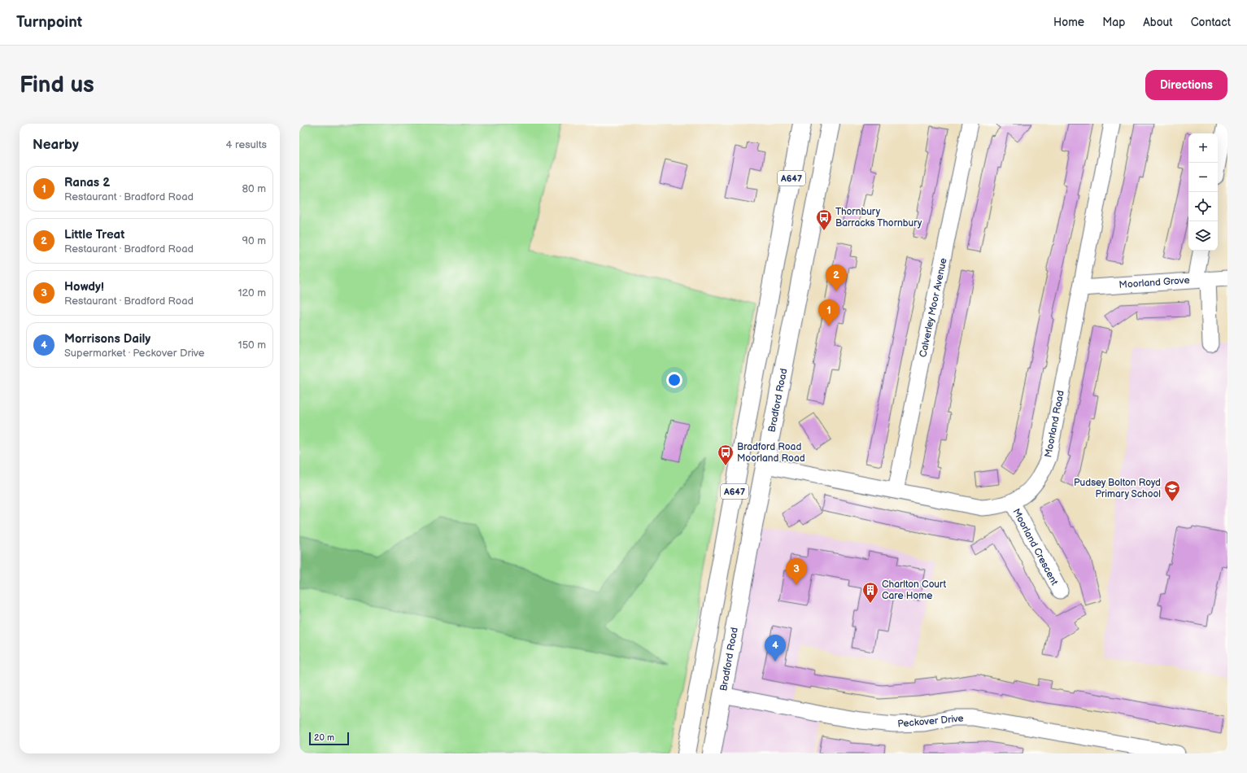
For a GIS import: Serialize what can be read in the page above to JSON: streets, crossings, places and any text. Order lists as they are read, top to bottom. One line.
{"streets":{"highway":["A647","Bradford Road"],"street":["Moorland Grove","Calverley Moor Avenue","Moorland Road","Moorland Crescent","Peckover Drive"]},"crossings":[["Moorland Grove","Moorland Road"],["Calverley Moor Avenue","Moorland Road"],["Bradford Road","Moorland Road"],["Bradford Road","Peckover Drive"],["Moorland Road","Moorland Crescent"]],"places":{"bus stop":["Thornbury Barracks Thornbury","Bradford Road Moorland Road"],"school or university":["Pudsey Bolton Royd Primary School"],"building":["Charlton Court Care Home"]},"scale_bar":"20 m","page":{"header":"Turnpoint","nav":["Home","Map","About","Contact"],"buttons":"Directions","title":"Find us","heading":["Nearby","4 results"],"map_buttons":["+","−"],"list":[{"mark":"1","name":"Ranas 2","note":"Restaurant · Bradford Road","value":"80 m"},{"mark":"2","name":"Little Treat","note":"Restaurant · Bradford Road","value":"90 m"},{"mark":"3","name":"Howdy!","note":"Restaurant · Bradford Road","value":"120 m"},{"mark":"4","name":"Morrisons Daily","note":"Supermarket · Peckover Drive","value":"150 m"}],"pins":["2","1","3","4"],"scale":"20 m"}}
